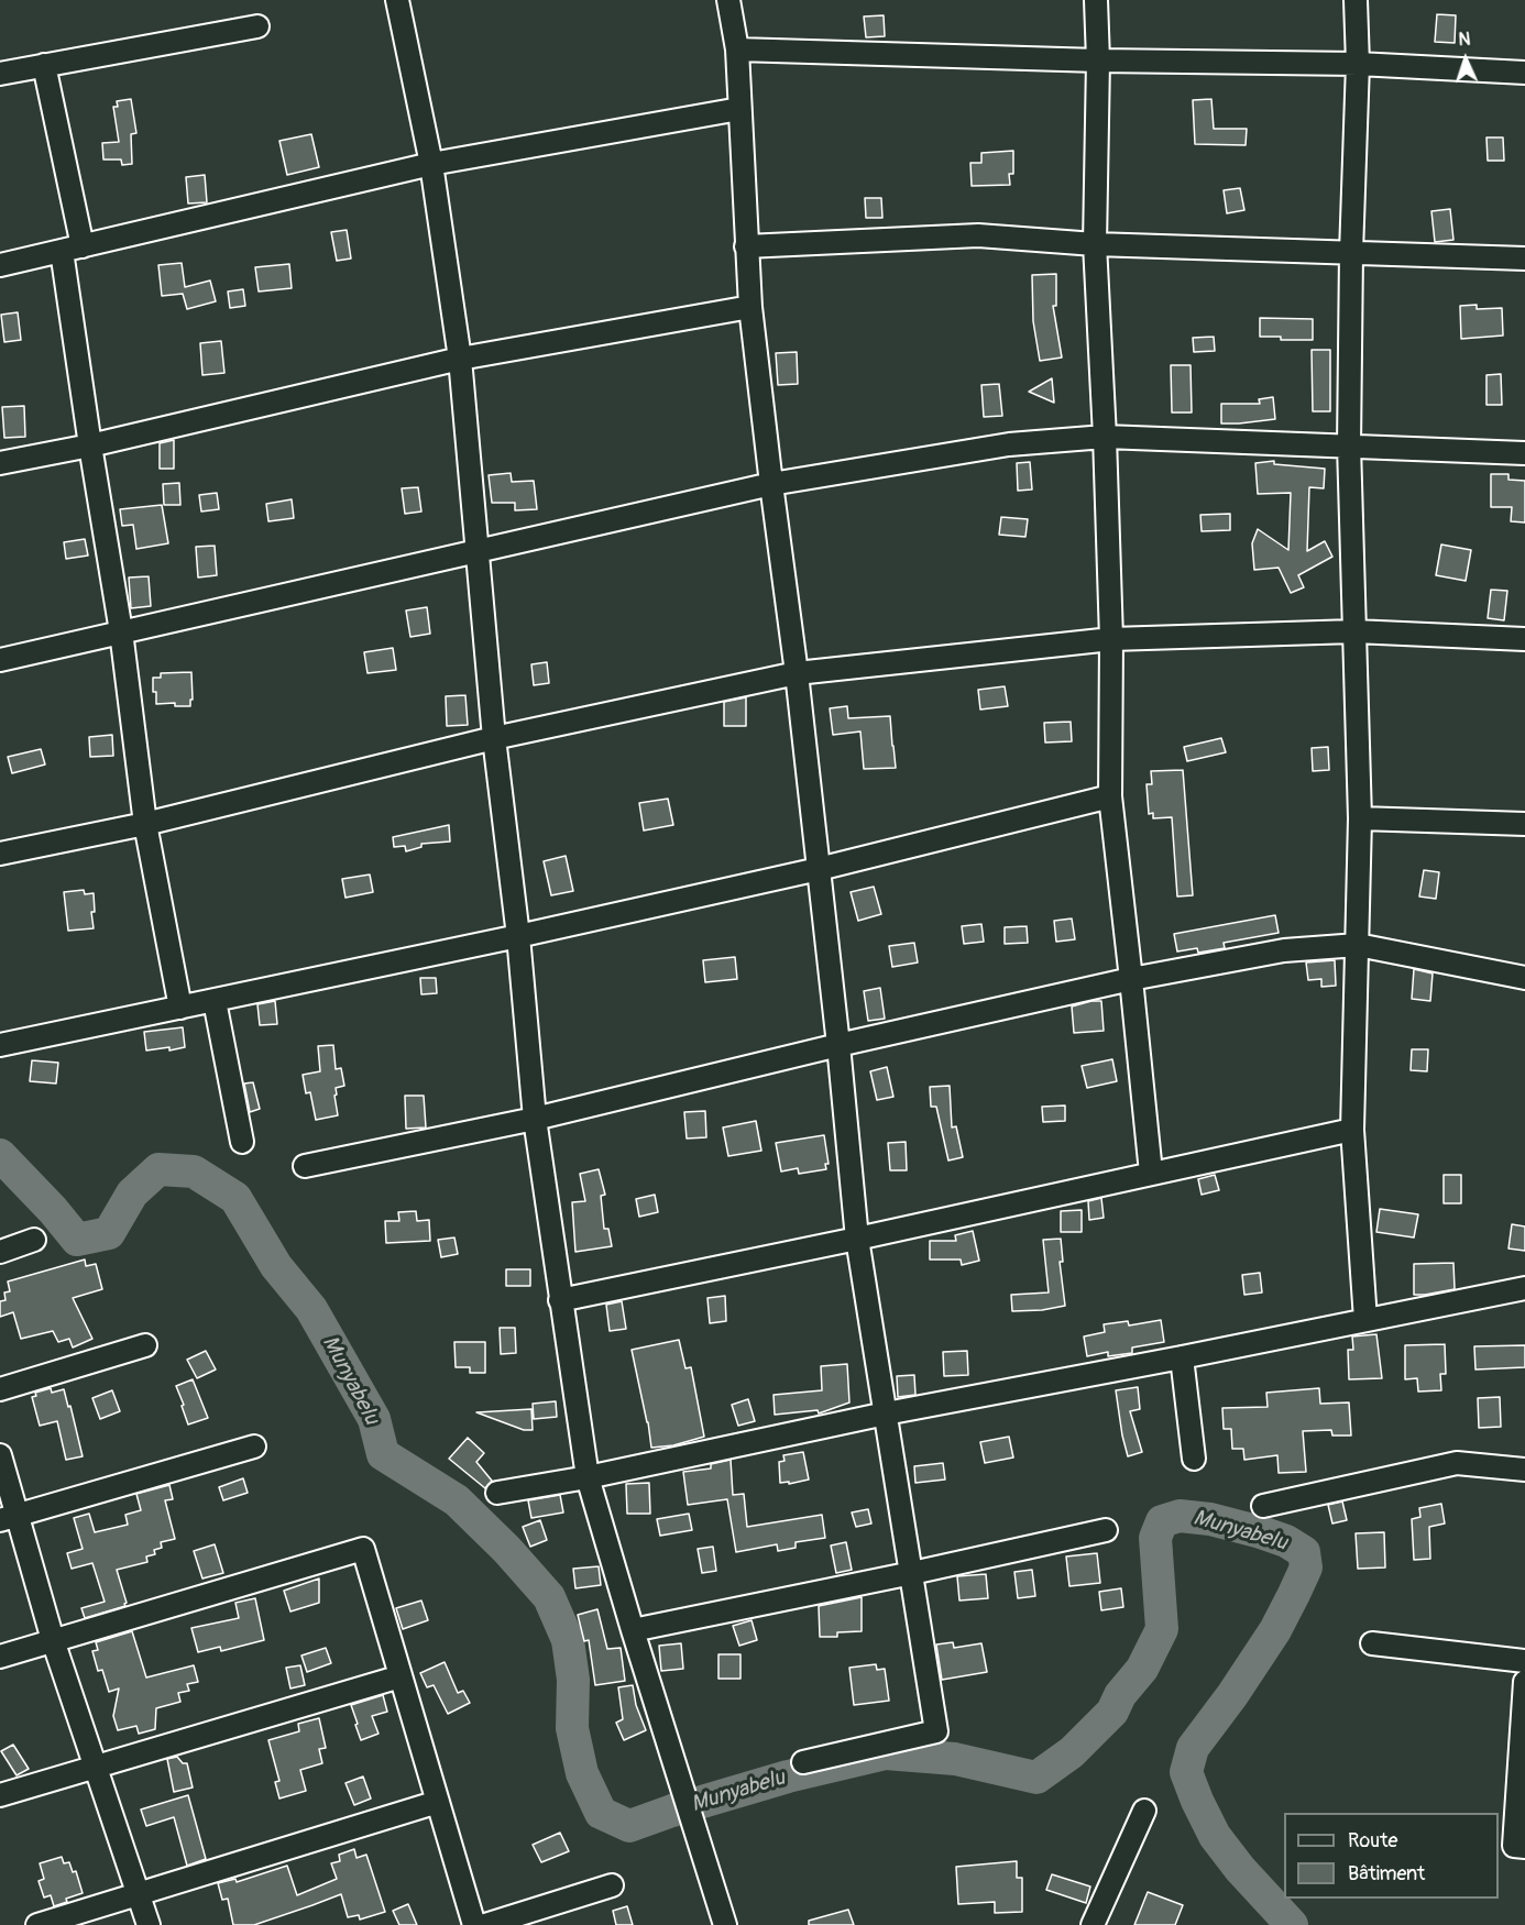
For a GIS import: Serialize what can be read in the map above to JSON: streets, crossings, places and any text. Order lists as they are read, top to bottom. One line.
{"water":["Munyabelu"],"legend":["Route","Bâtiment"],"north":"top"}
